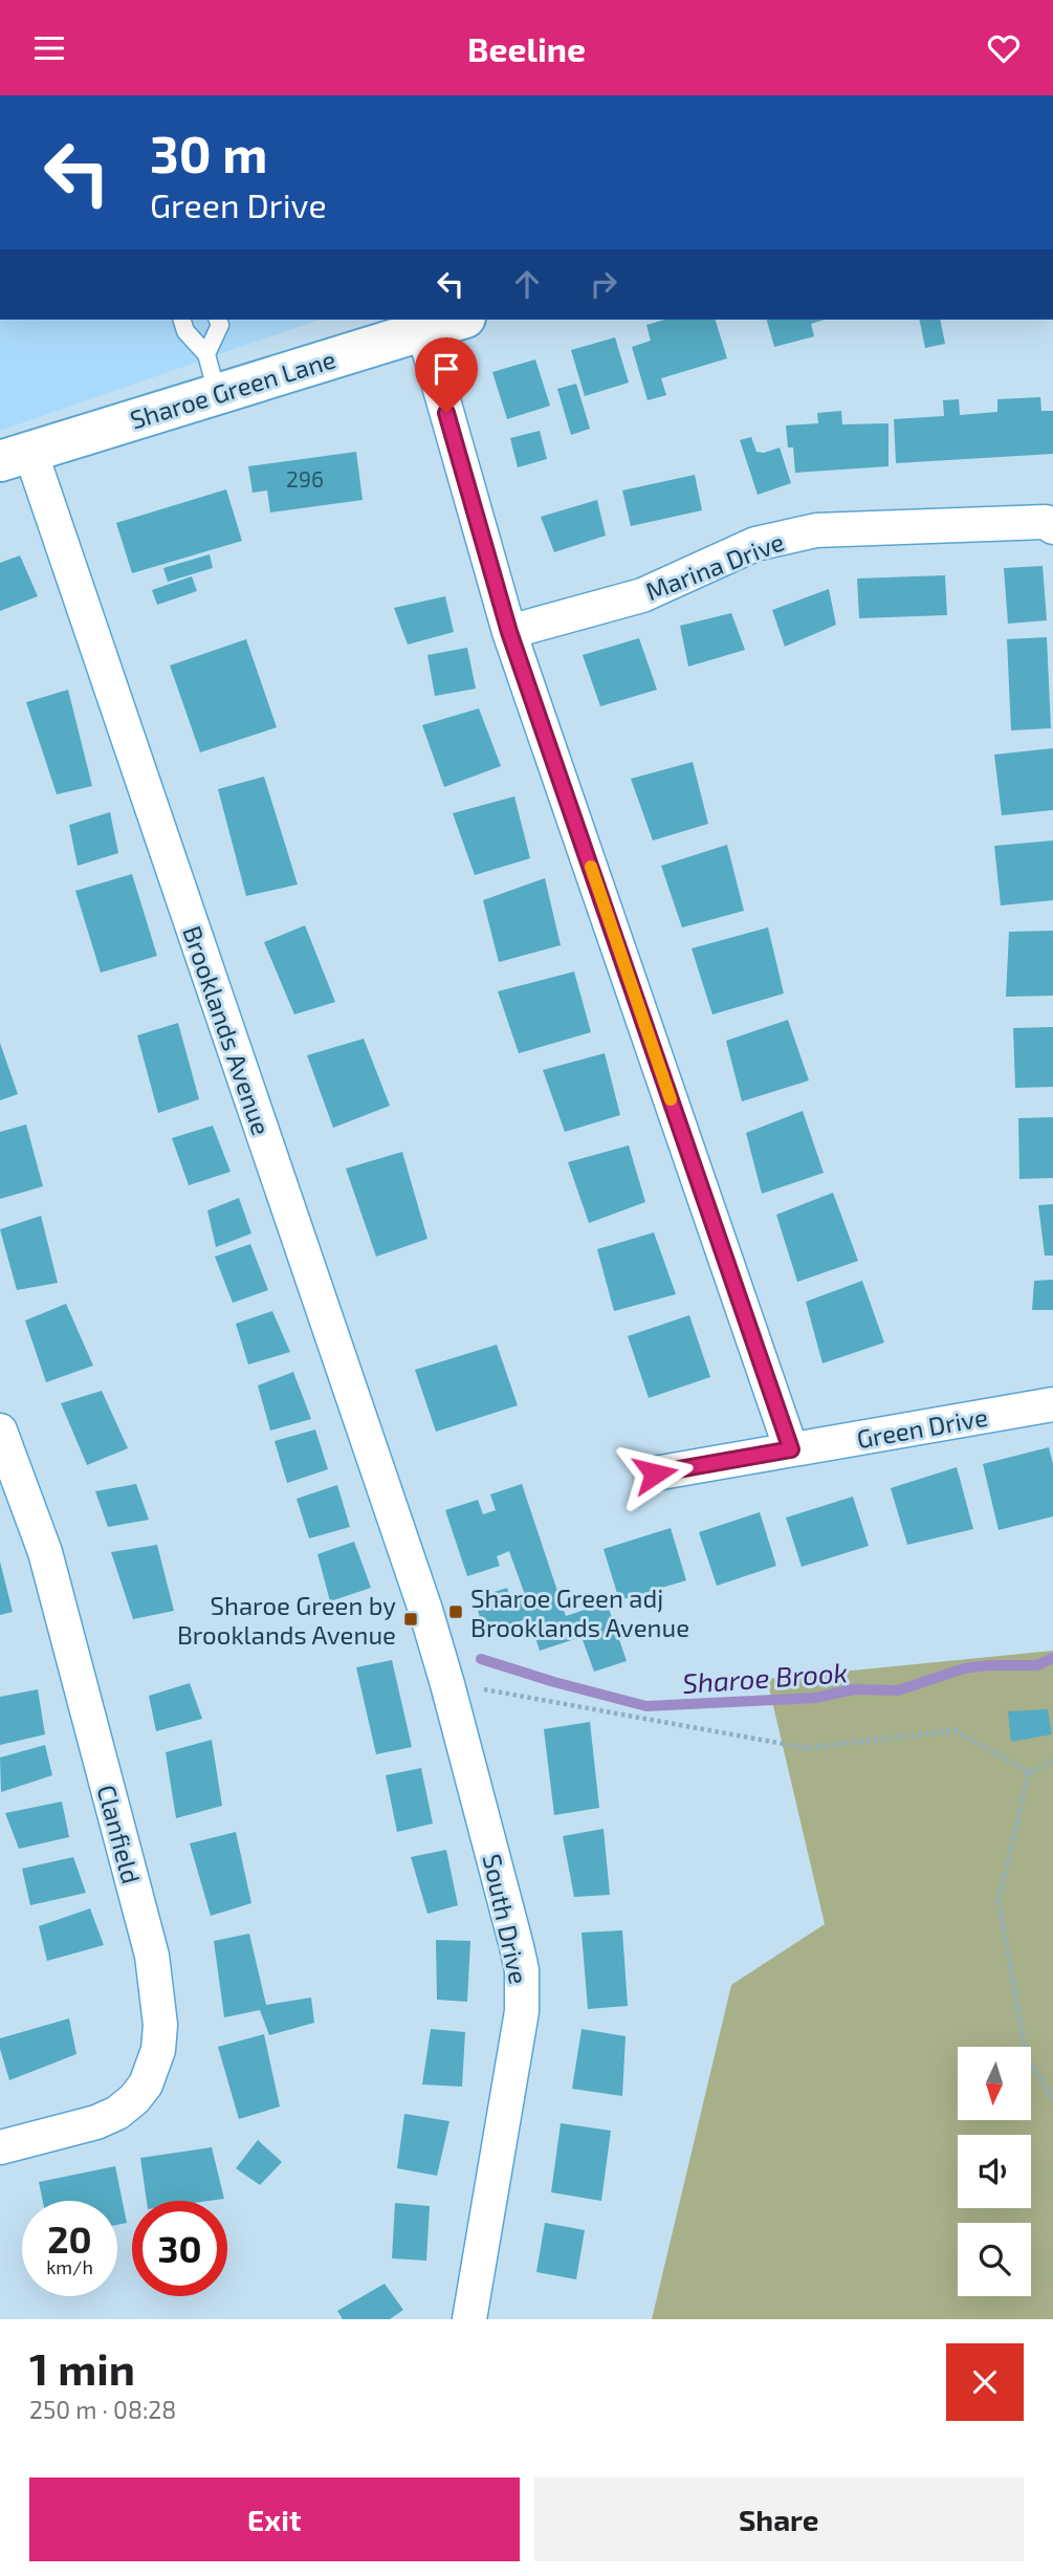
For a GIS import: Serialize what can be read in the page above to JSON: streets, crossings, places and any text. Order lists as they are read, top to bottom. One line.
{"streets":{"street":["Sharoe Green Lane","Marina Drive","Brooklands Avenue","Green Drive","Clanfield","South Drive"]},"crossings":[["Sharoe Green Lane","Brooklands Avenue"],["Brooklands Avenue","South Drive"]],"water":["Sharoe Brook"],"places":{"transit":["Sharoe Green adj Brooklands Avenue","Sharoe Green by Brooklands Avenue"]},"house_numbers":["296"],"north":"bottom","page":{"header":"Beeline","turn":["30 m","Green Drive"],"speed":"20 km/h","limit":"30","heading":["1 min","250 m · 08:28"],"buttons":["Exit","Share"]}}
